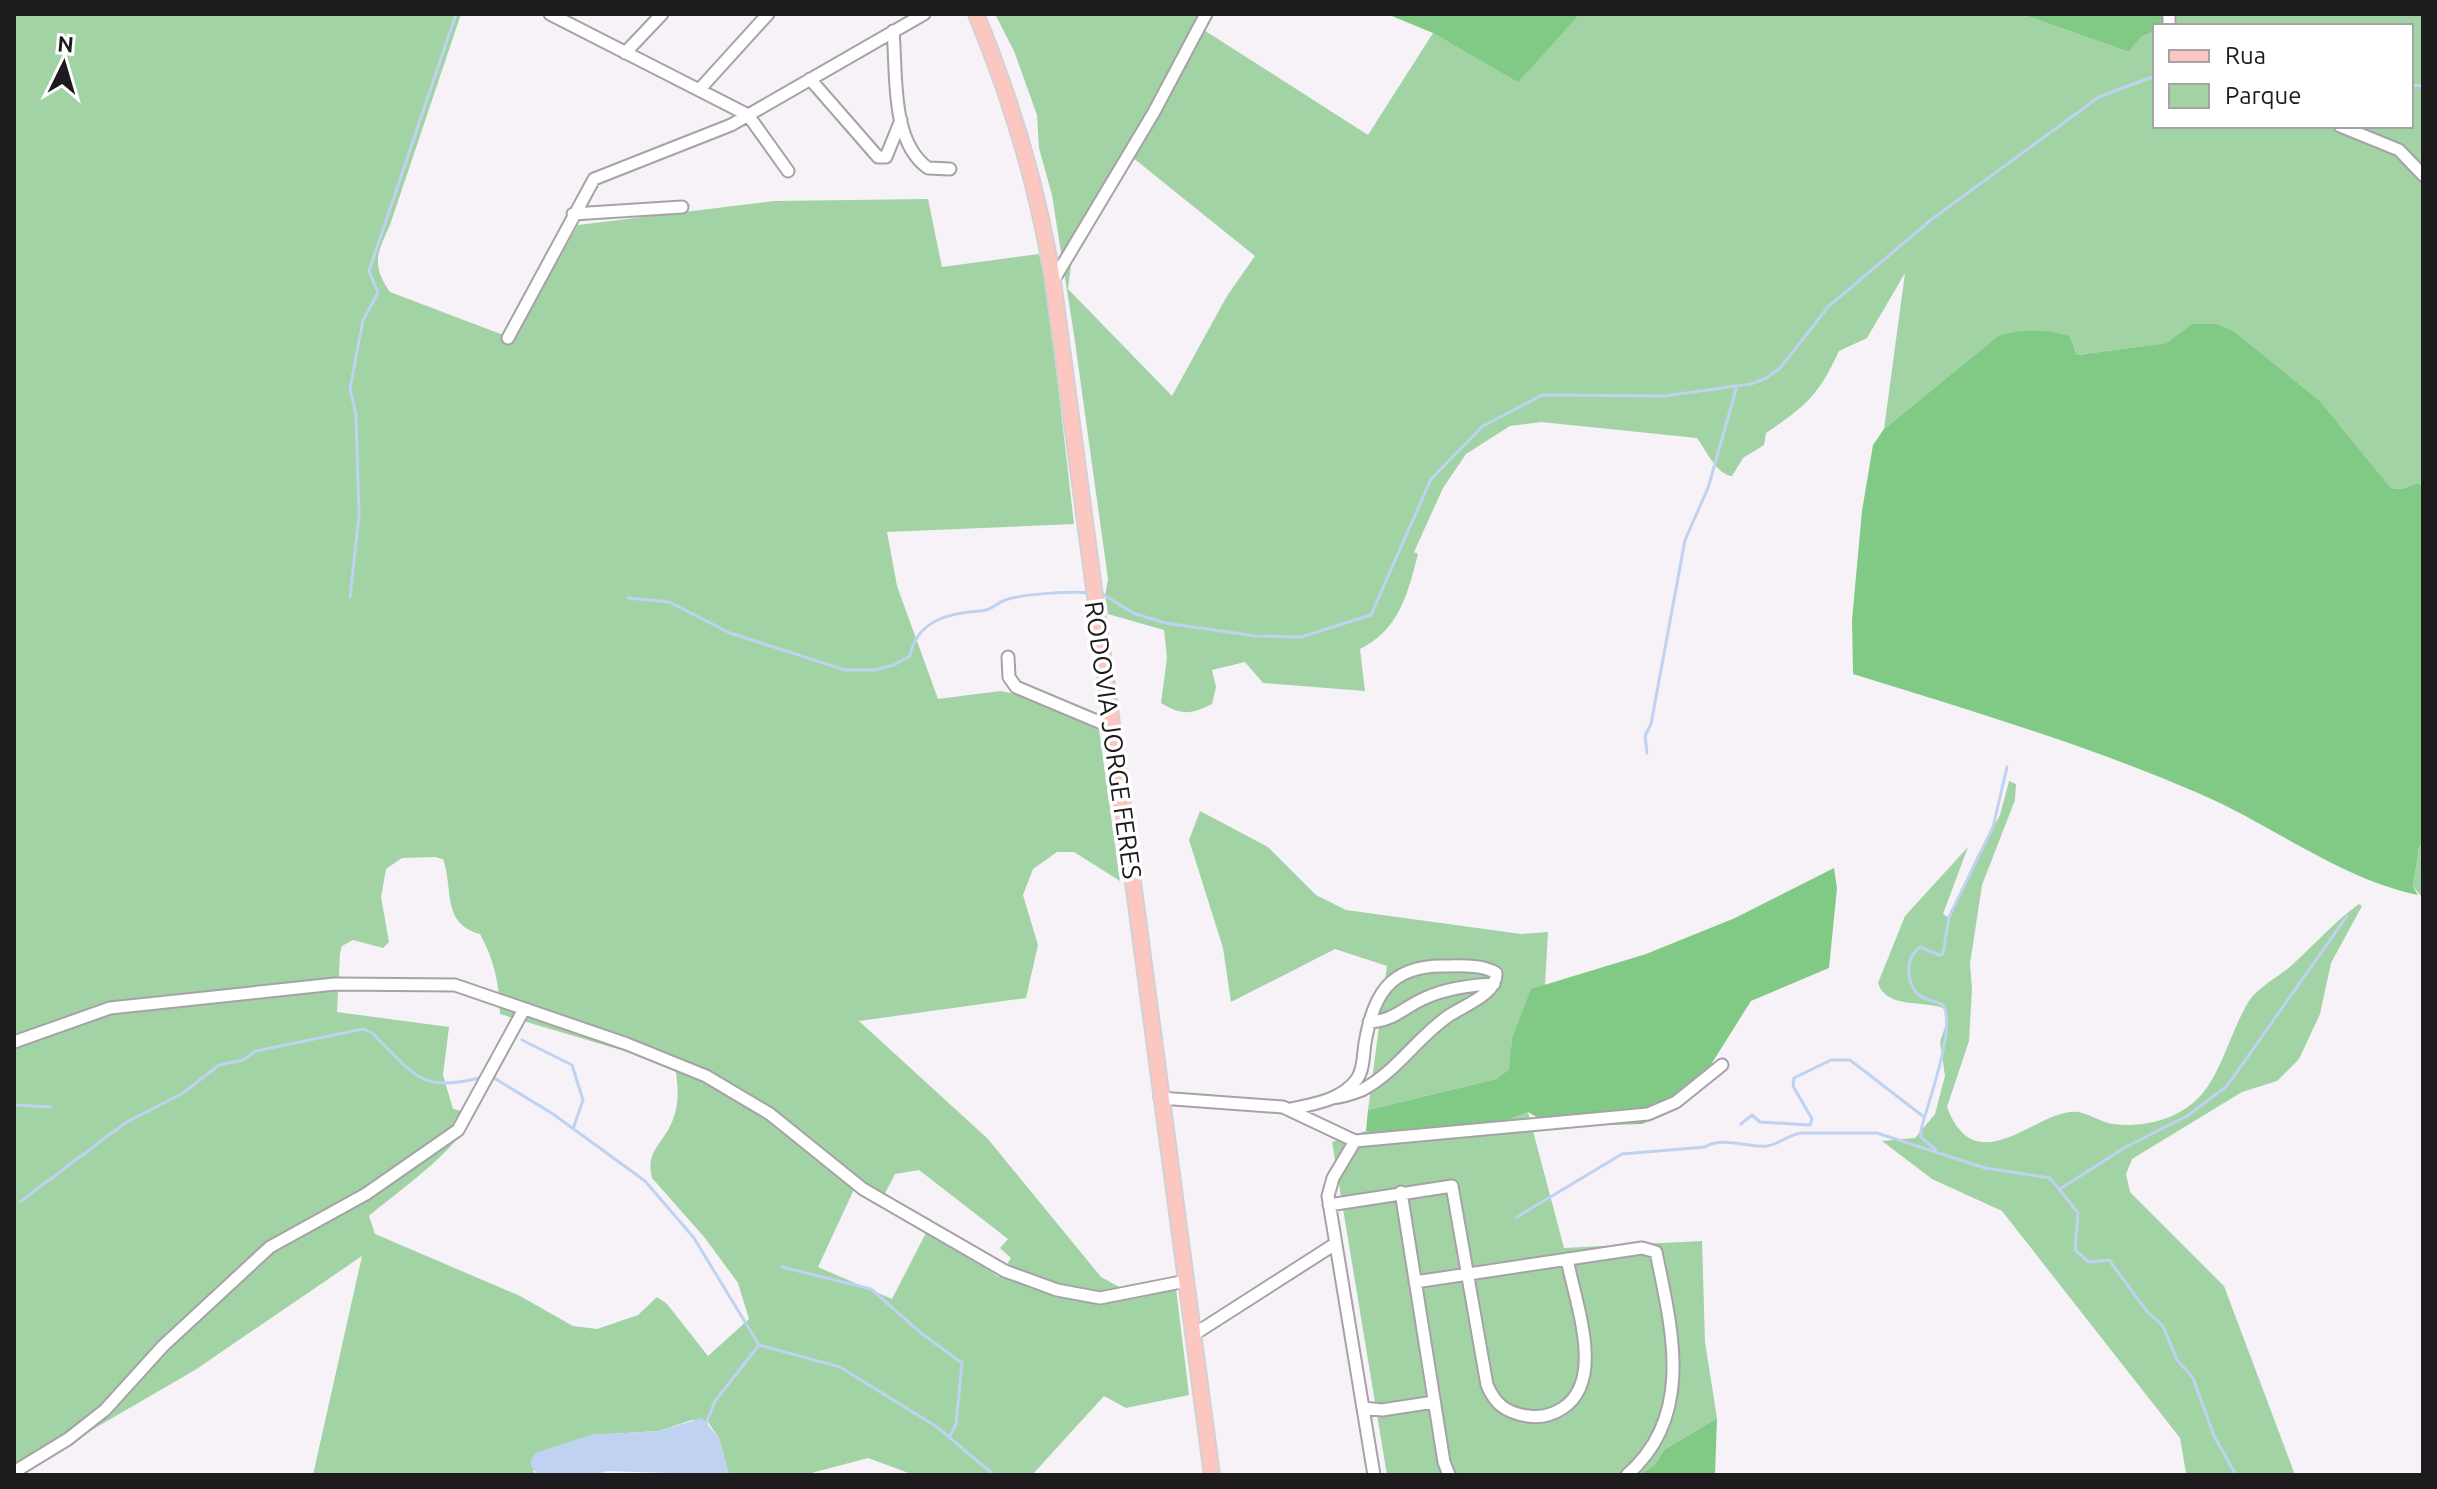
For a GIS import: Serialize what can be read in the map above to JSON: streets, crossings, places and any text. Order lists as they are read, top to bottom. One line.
{"streets":{"main road":["RODOVIA JORGE FERES"]},"legend":["Rua","Parque"],"north":"top"}
